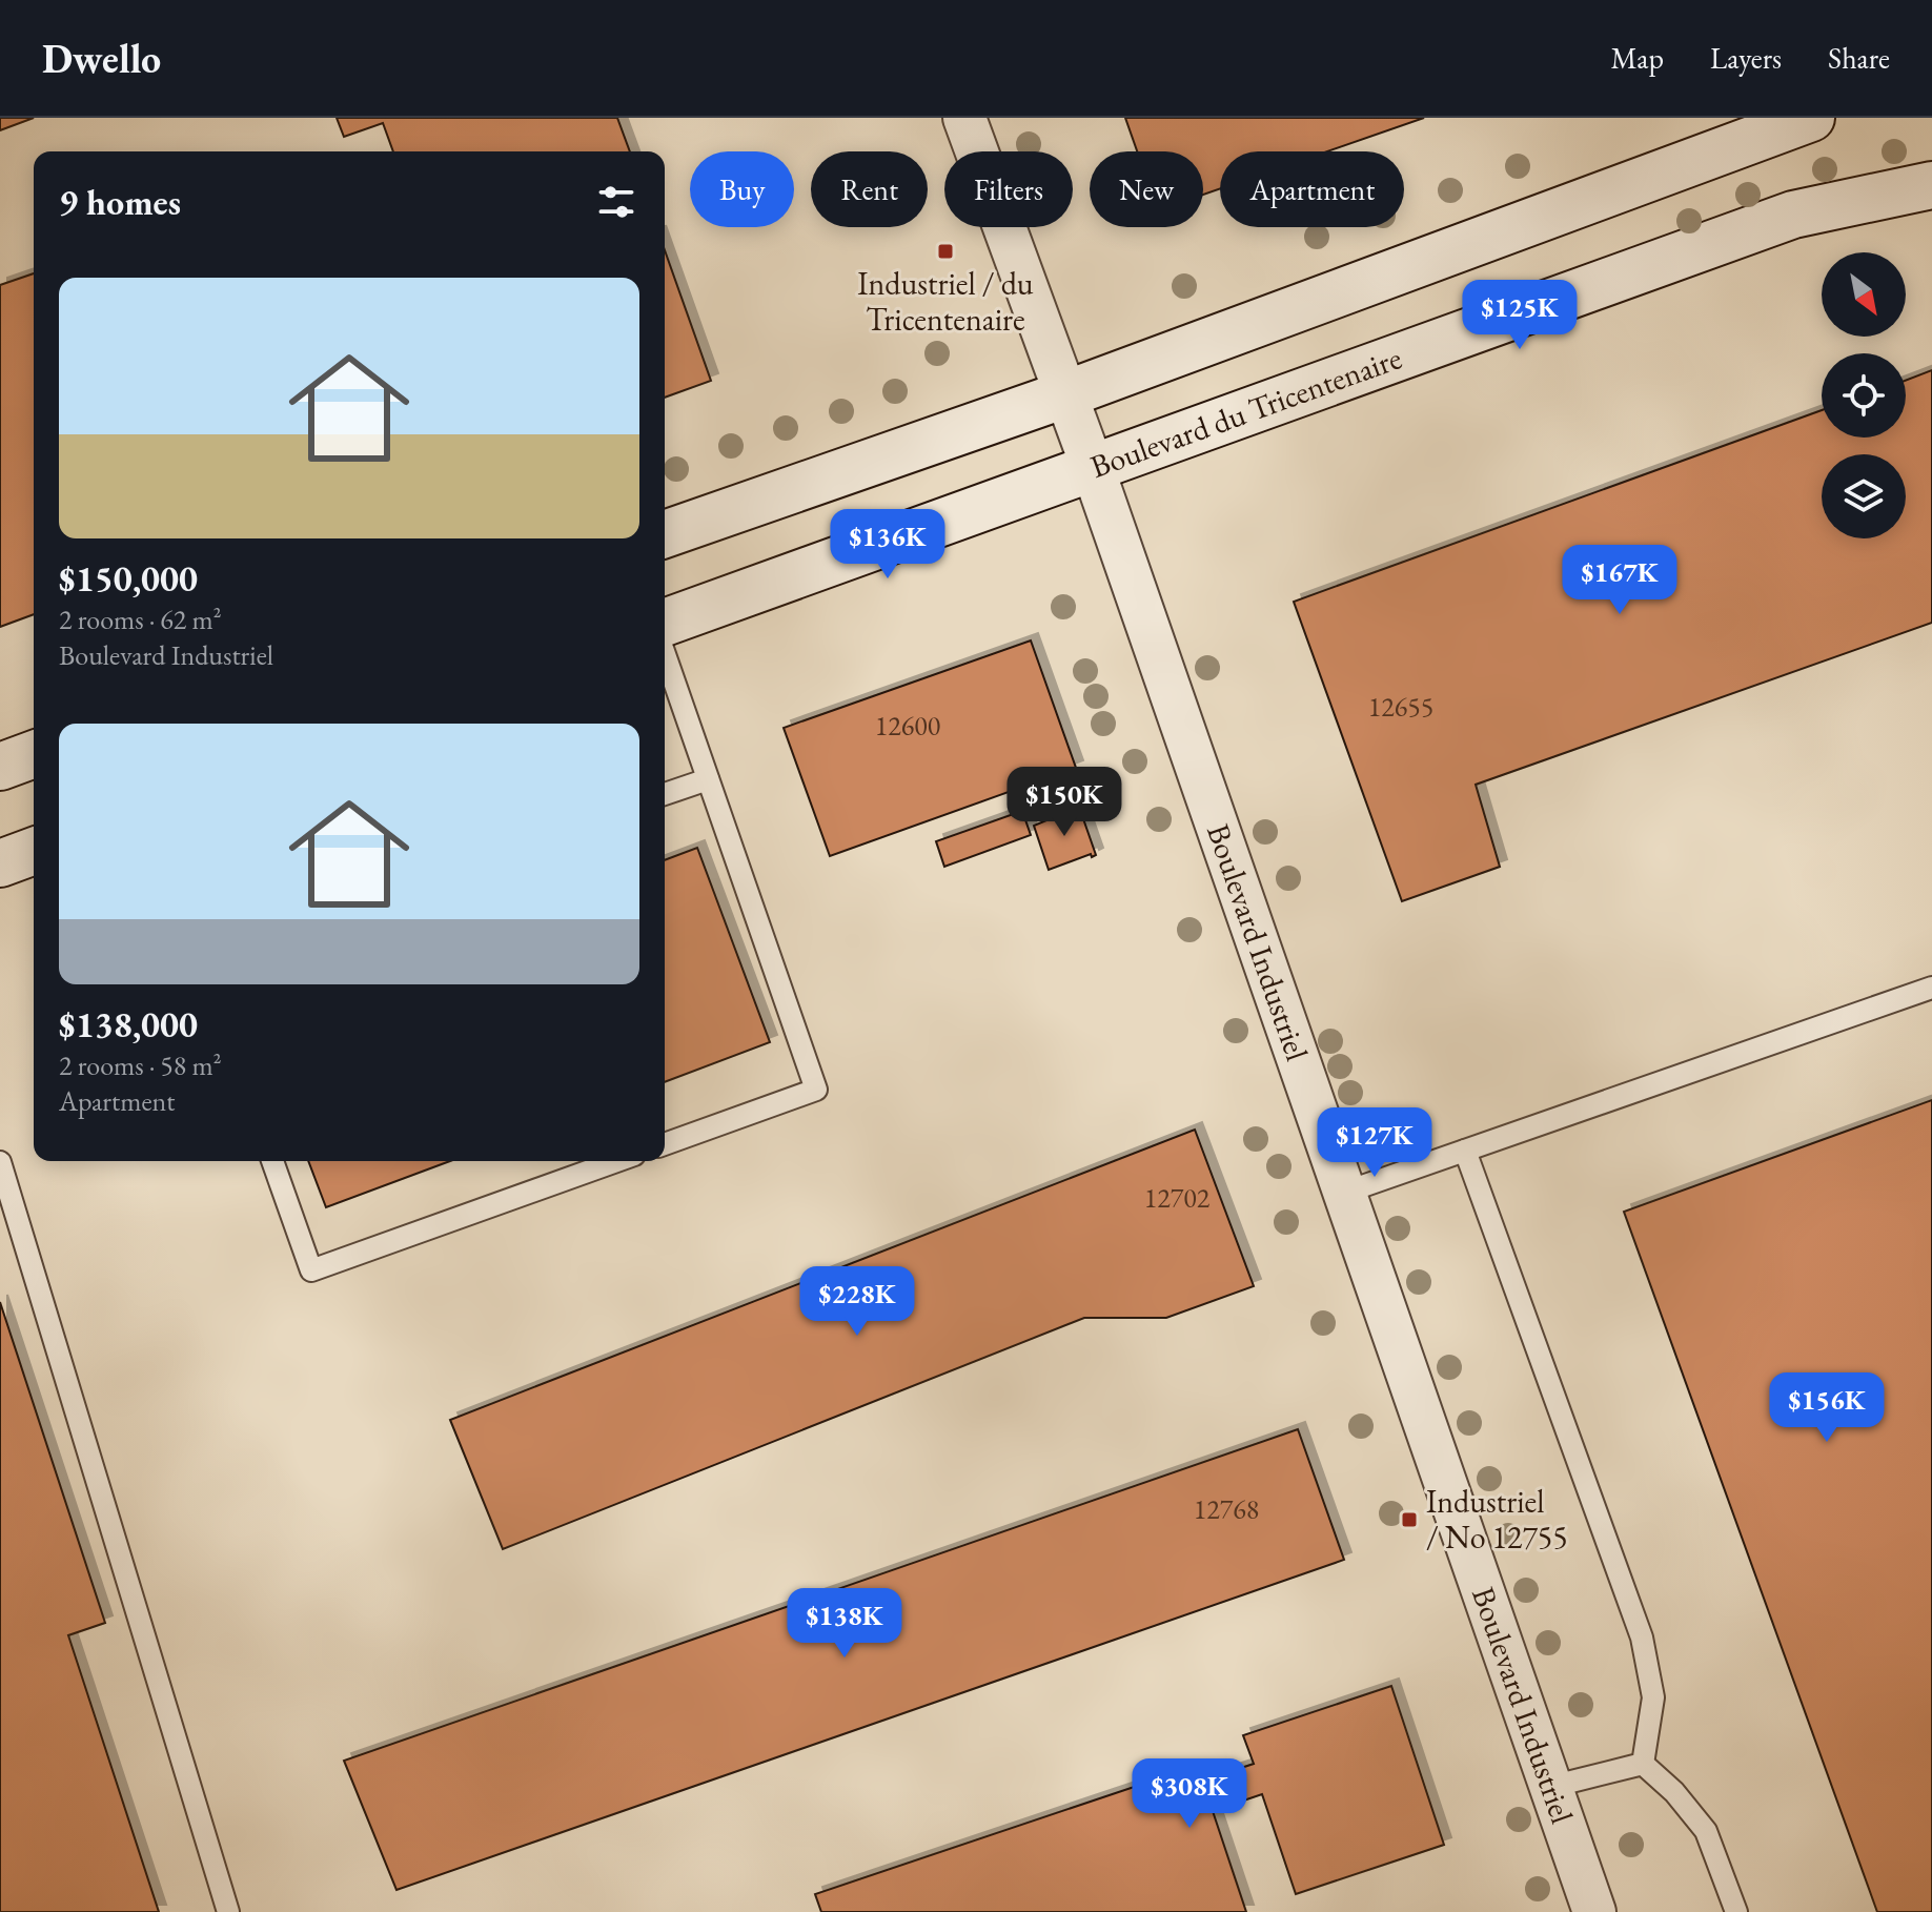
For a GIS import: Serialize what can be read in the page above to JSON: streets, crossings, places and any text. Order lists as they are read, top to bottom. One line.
{"streets":{"street":["Boulevard du Tricentenaire","Boulevard Industriel"]},"crossings":[["Boulevard du Tricentenaire","Boulevard Industriel"]],"places":{"transit":["Industriel / du Tricentenaire","Industriel / No 12755"]},"house_numbers":["12655","12600","12702","12768"],"north":"bottom right","page":{"header":"Dwello","nav":["Map","Layers","Share"],"chip":["Buy","Rent","Filters","New","Apartment"],"heading":"9 homes","list":[{"name":"$150,000","note":"2 rooms · 62 m² · Boulevard Industriel"},{"name":"$138,000","note":"2 rooms · 58 m² · Apartment"}],"price":["$125K","$136K","$167K","$150K","$127K","$228K","$156K","$138K","$308K"]}}
